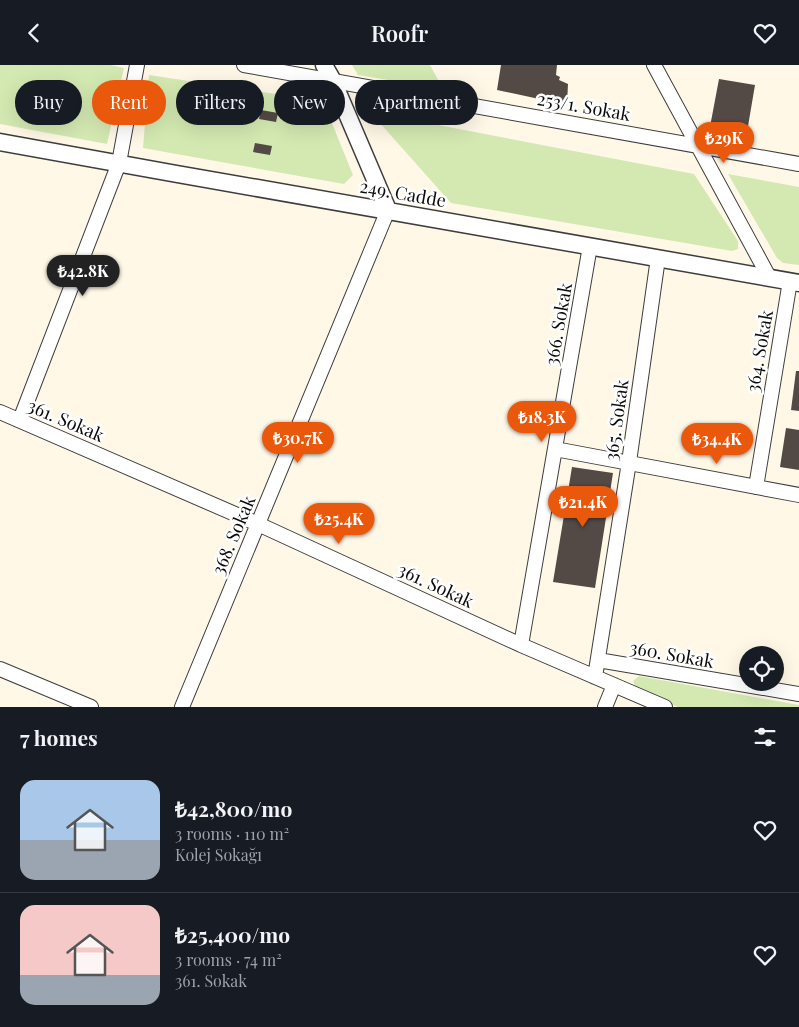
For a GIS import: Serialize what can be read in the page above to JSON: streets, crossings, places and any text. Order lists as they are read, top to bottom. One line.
{"streets":{"street":["253/1. Sokak","249. Cadde","366. Sokak","364. Sokak","361. Sokak","365. Sokak","368. Sokak","360. Sokak"]},"crossings":[["249. Cadde","366. Sokak"],["249. Cadde","364. Sokak"],["249. Cadde","365. Sokak"],["249. Cadde","368. Sokak"],["366. Sokak","361. Sokak"],["361. Sokak","365. Sokak"],["361. Sokak","368. Sokak"],["365. Sokak","360. Sokak"]],"page":{"header":"Roofr","chip":["Buy","Rent","Filters","New","Apartment"],"price":["₺29K","₺42.8K","₺18.3K","₺30.7K","₺34.4K","₺21.4K","₺25.4K"],"heading":"7 homes","list":[{"name":"₺42,800/mo","note":"3 rooms · 110 m² · Kolej Sokağı"},{"name":"₺25,400/mo","note":"3 rooms · 74 m² · 361. Sokak"}]}}
